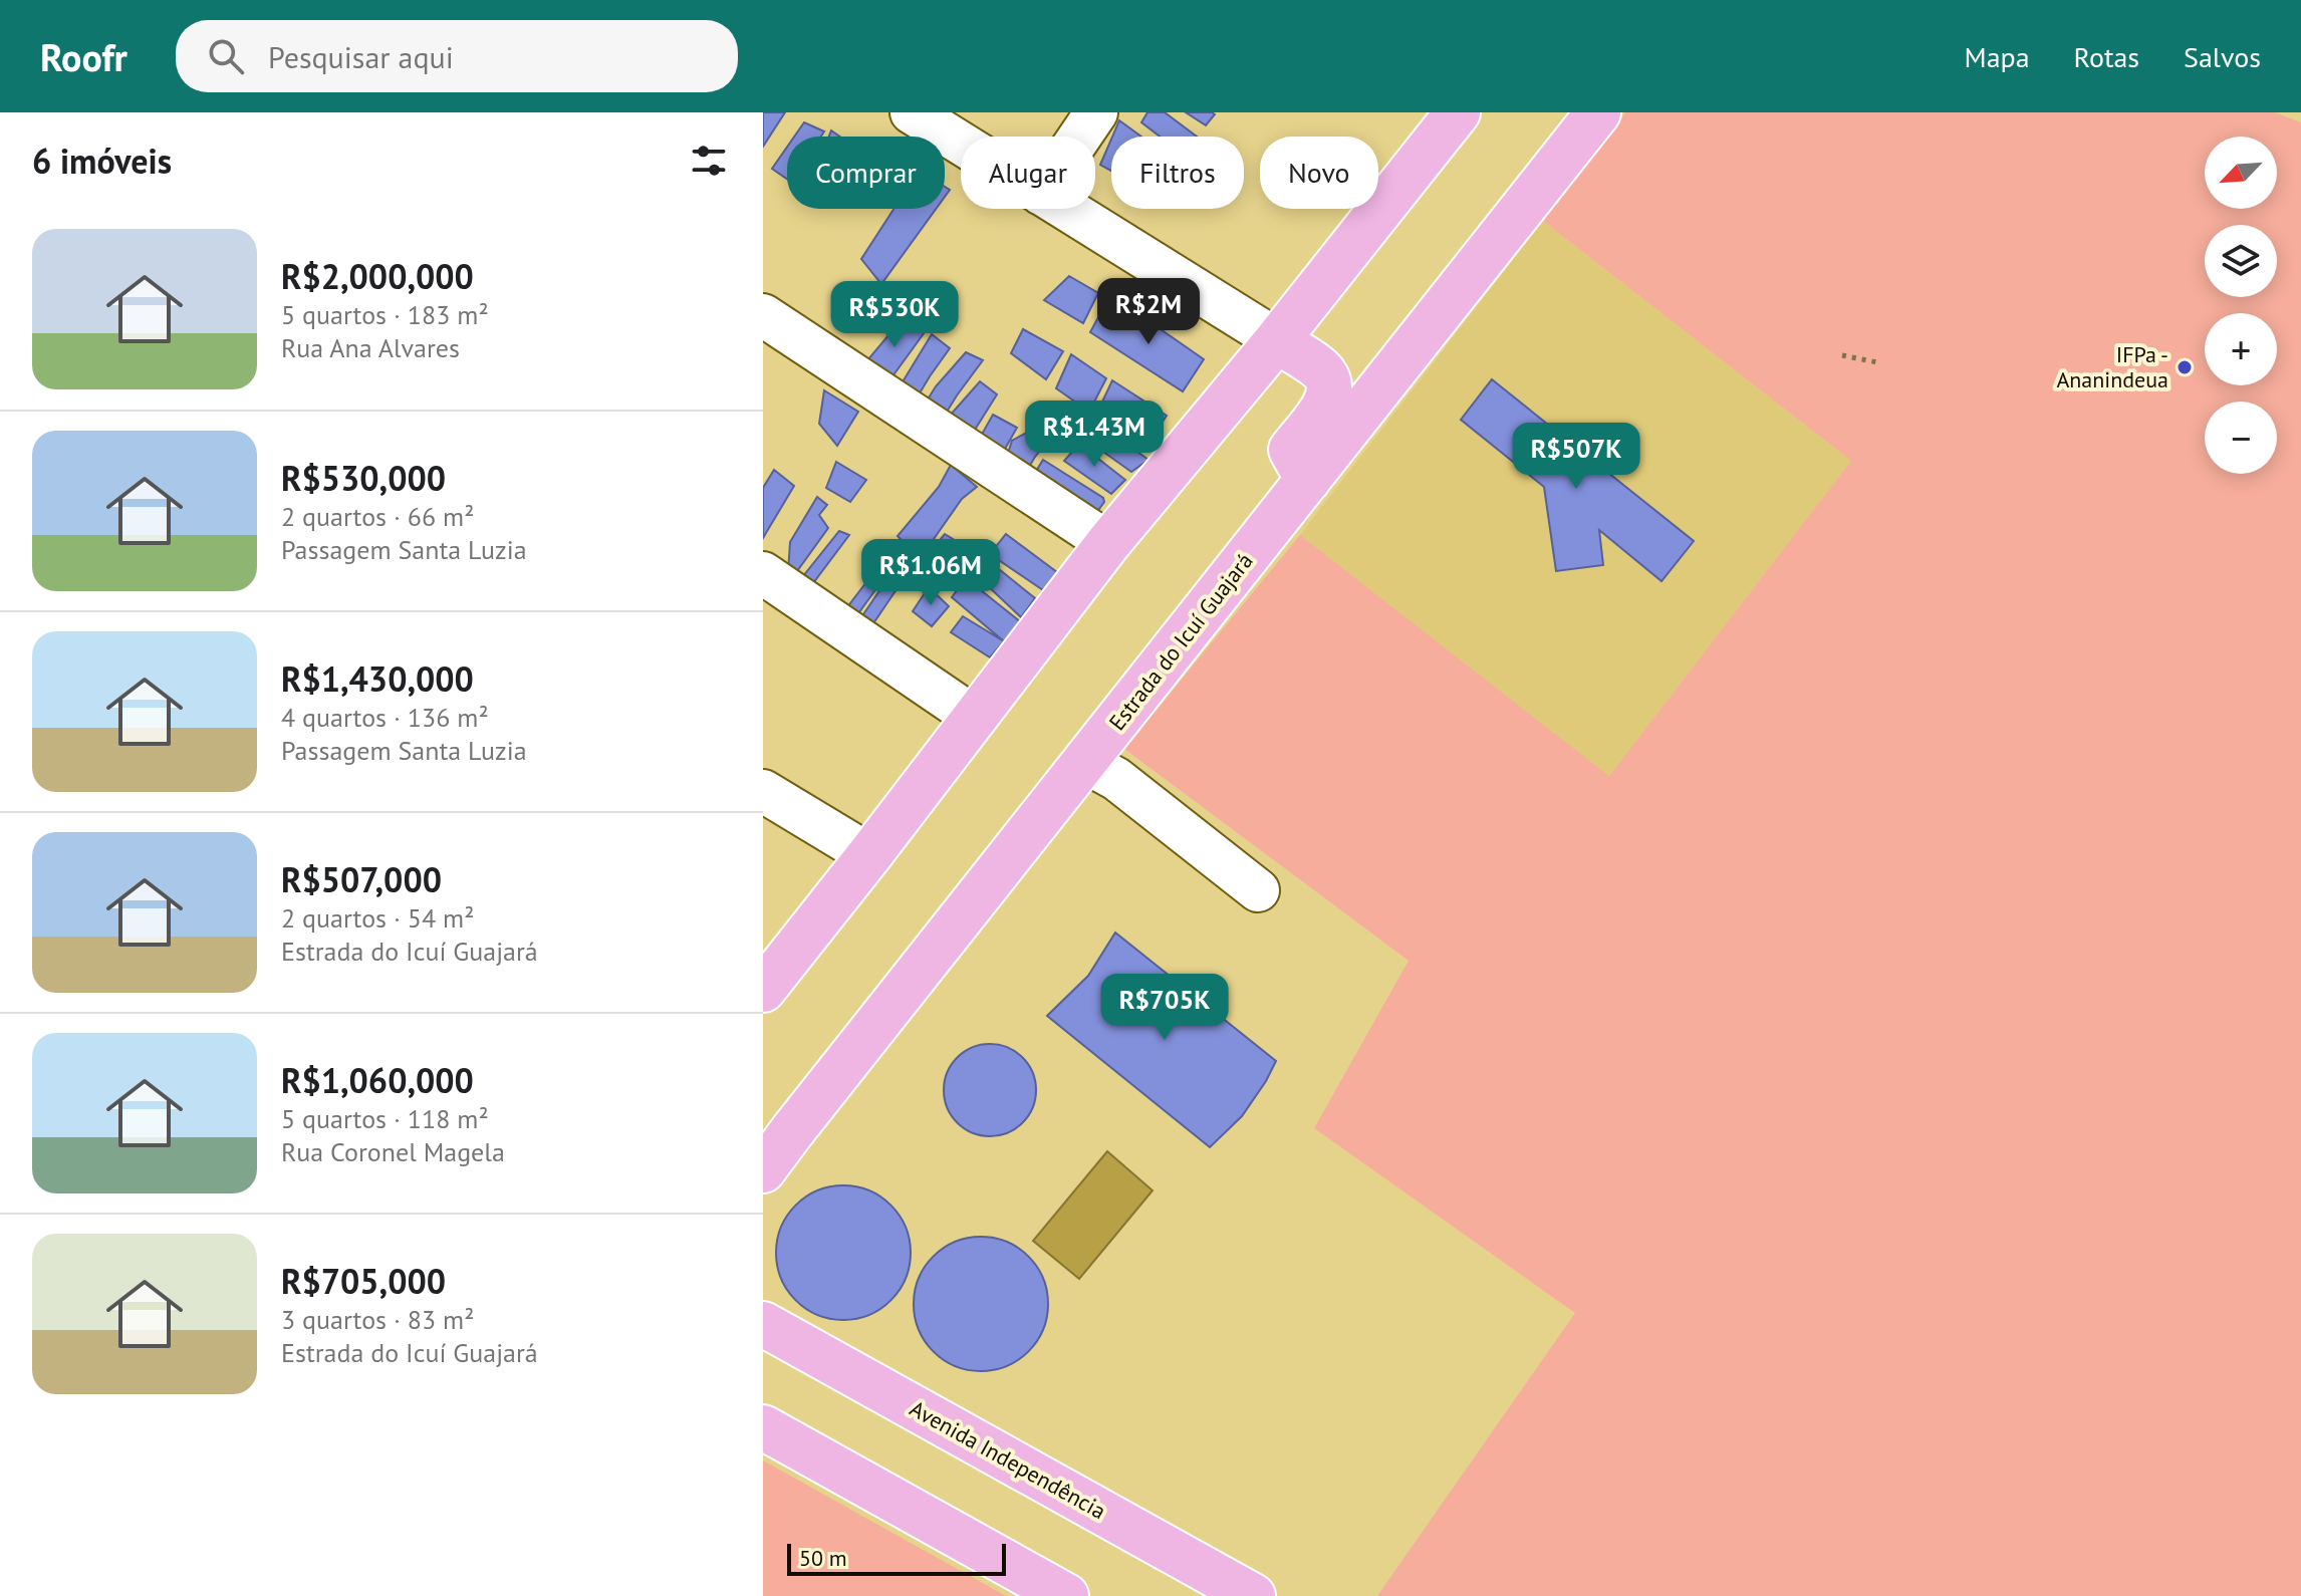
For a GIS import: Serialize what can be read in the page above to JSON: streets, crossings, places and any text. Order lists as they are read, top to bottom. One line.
{"streets":{"main road":["Estrada do Icuí Guajará","Avenida Independência"]},"places":["IFPa - Ananindeua"],"scale_bar":"50 m","north":"bottom left","page":{"header":"Roofr","search":"Pesquisar aqui","nav":["Mapa","Rotas","Salvos"],"heading":"6 imóveis","map_buttons":["+","−"],"chip":["Comprar","Alugar","Filtros","Novo"],"list":[{"name":"R$2,000,000","note":"5 quartos · 183 m² · Rua Ana Alvares"},{"name":"R$530,000","note":"2 quartos · 66 m² · Passagem Santa Luzia"},{"name":"R$1,430,000","note":"4 quartos · 136 m² · Passagem Santa Luzia"},{"name":"R$507,000","note":"2 quartos · 54 m² · Estrada do Icuí Guajará"},{"name":"R$1,060,000","note":"5 quartos · 118 m² · Rua Coronel Magela"},{"name":"R$705,000","note":"3 quartos · 83 m² · Estrada do Icuí Guajará"}],"price":["R$2M","R$530K","R$1.43M","R$507K","R$1.06M","R$705K"],"scale":"50 m"}}
